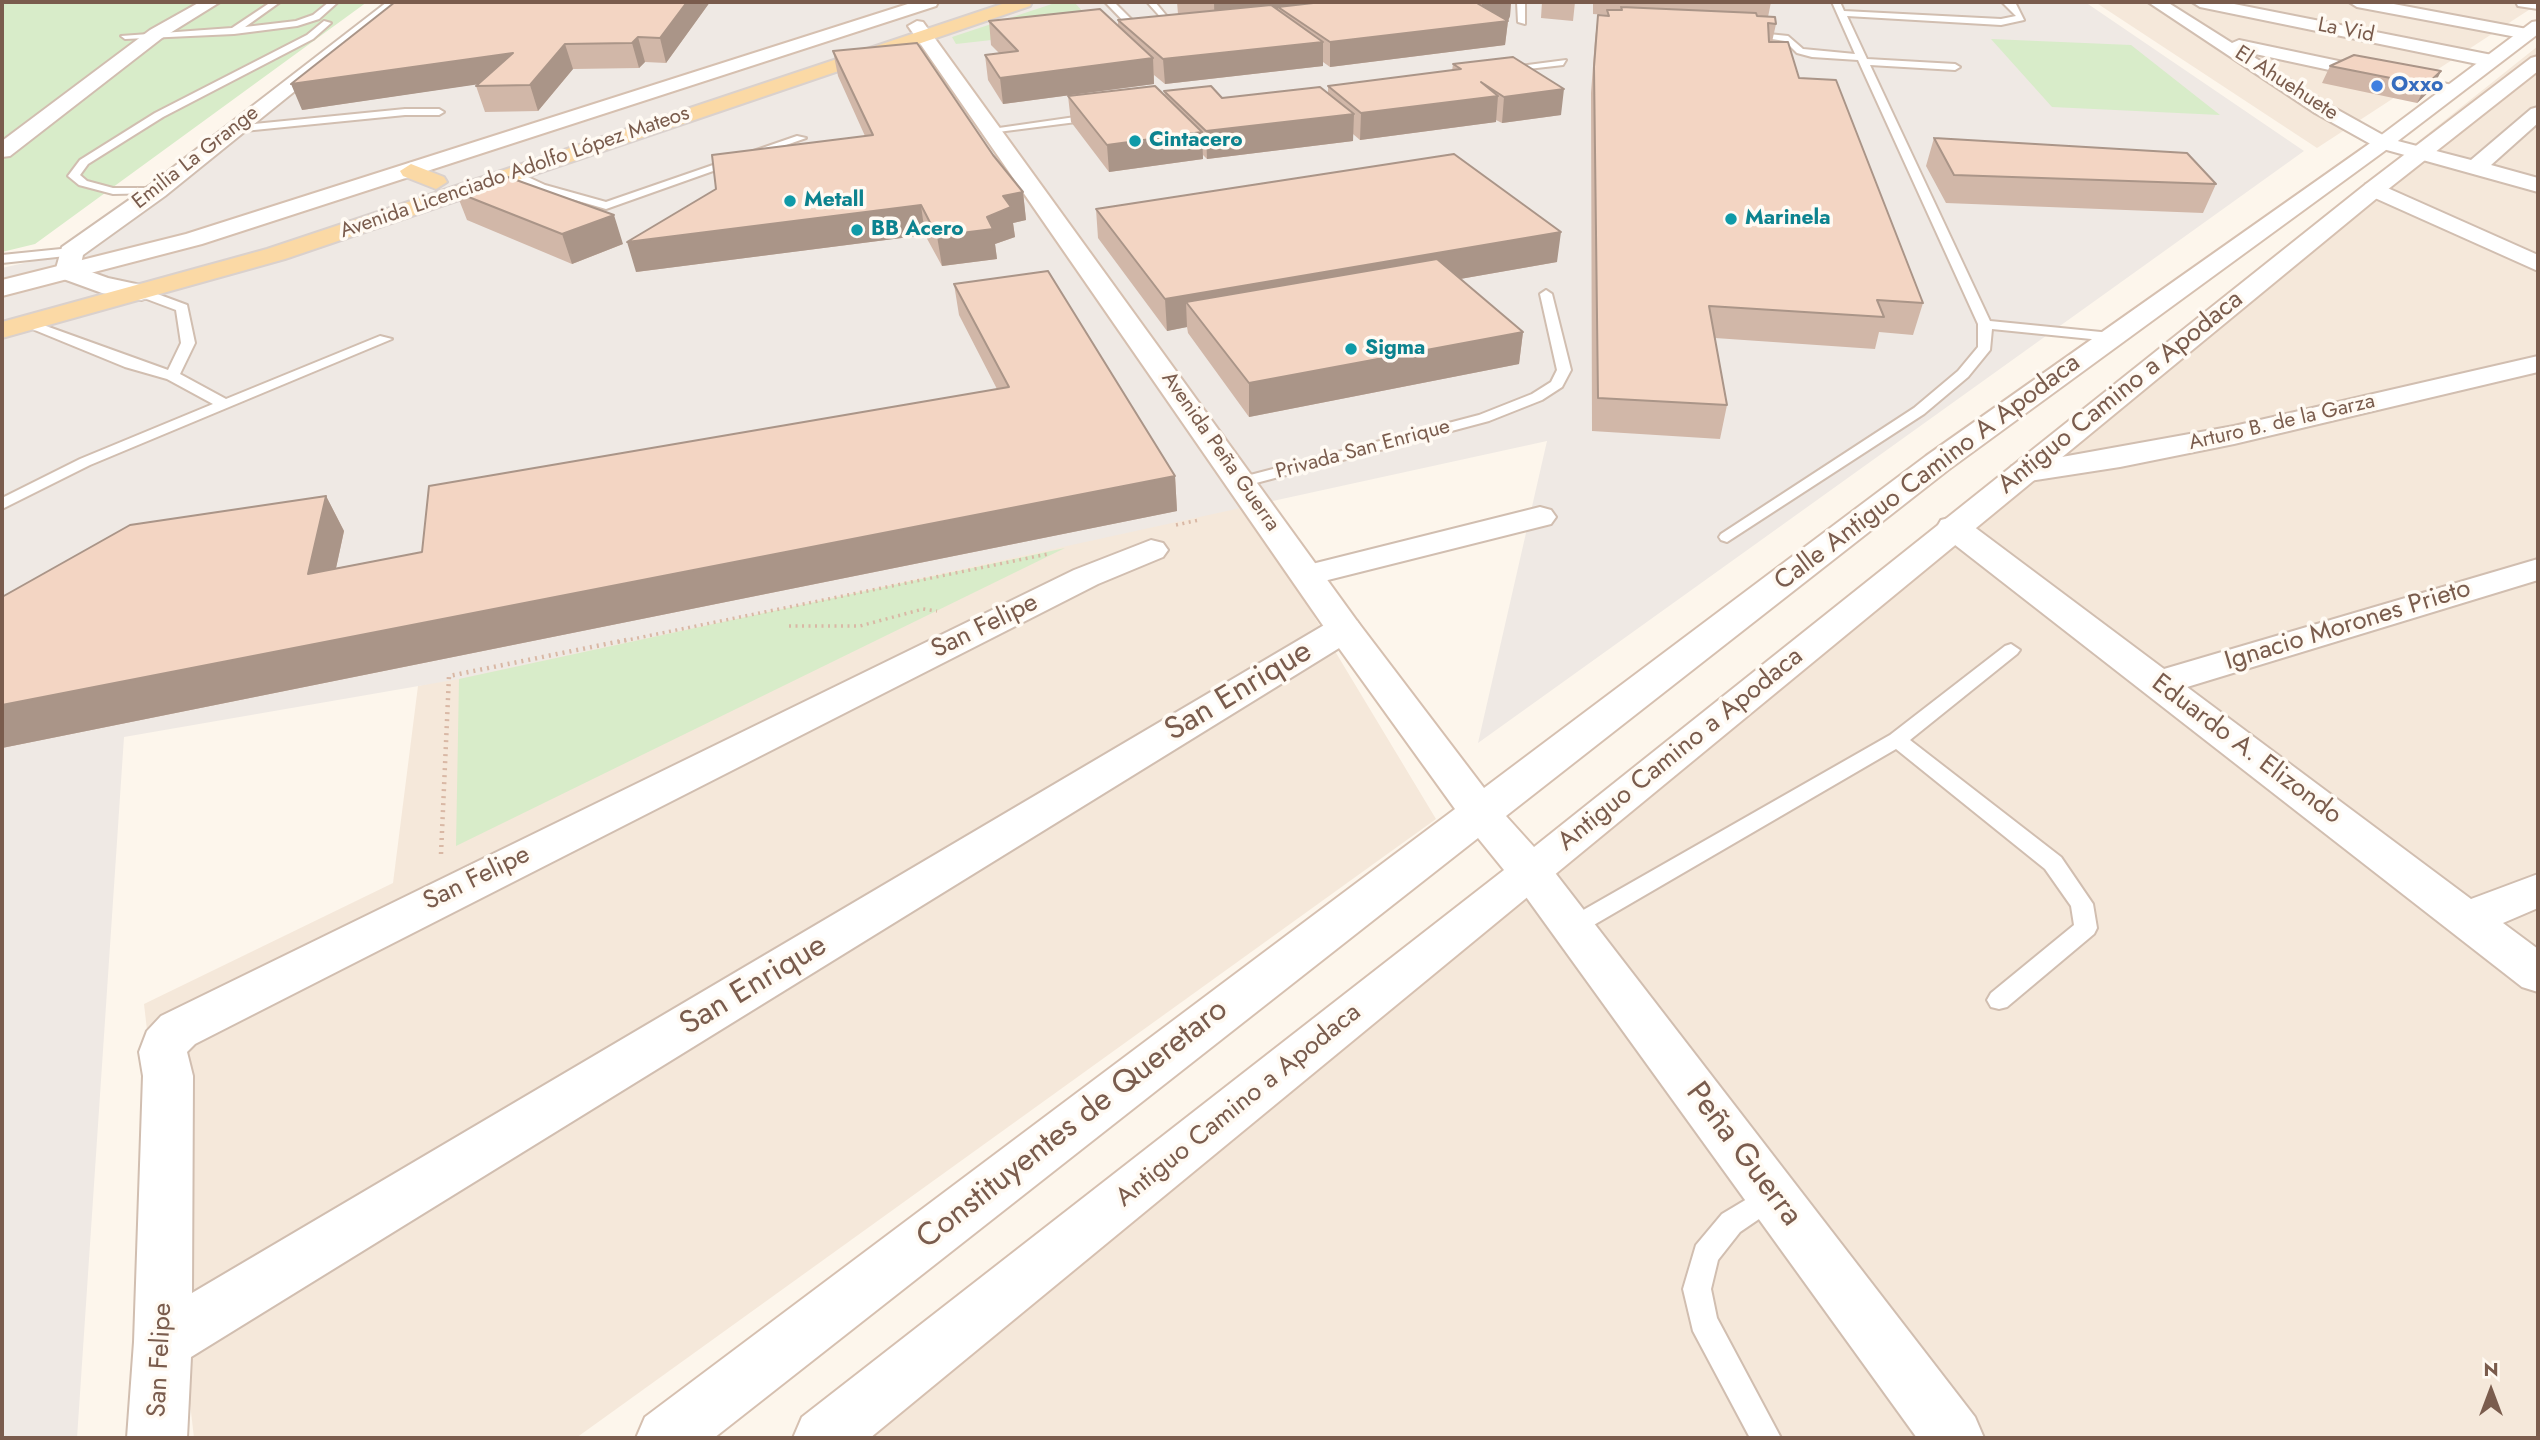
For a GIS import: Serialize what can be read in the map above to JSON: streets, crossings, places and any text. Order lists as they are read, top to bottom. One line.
{"streets":{"main road":["Avenida Licenciado Adolfo López Mateos"],"street":["La Vid","El Ahuehuete","Emilia La Grange","Antiguo Camino a Apodaca","Arturo B. de la Garza","Avenida Peña Guerra","Calle Antiguo Camino A Apodaca","Ignacio Morones Prieto","San Felipe","San Enrique","Eduardo A. Elizondo","Constituyentes de Queretaro","Peña Guerra"],"lane":["Privada San Enrique"]},"crossings":[["La Vid","Calle Antiguo Camino A Apodaca"],["El Ahuehuete","Antiguo Camino a Apodaca"],["El Ahuehuete","Calle Antiguo Camino A Apodaca"],["Avenida Licenciado Adolfo López Mateos","Avenida Peña Guerra"],["Antiguo Camino a Apodaca","Arturo B. de la Garza"],["Antiguo Camino a Apodaca","Avenida Peña Guerra"],["Antiguo Camino a Apodaca","Eduardo A. Elizondo"],["Antiguo Camino a Apodaca","Peña Guerra"],["Privada San Enrique","Avenida Peña Guerra"],["Avenida Peña Guerra","Calle Antiguo Camino A Apodaca"],["Avenida Peña Guerra","San Enrique"],["Avenida Peña Guerra","Constituyentes de Queretaro"],["Avenida Peña Guerra","Peña Guerra"],["Calle Antiguo Camino A Apodaca","Constituyentes de Queretaro"],["Ignacio Morones Prieto","Eduardo A. Elizondo"],["San Felipe","San Enrique"]],"places":["Oxxo","Cintacero","Metall","Marinela","BB Acero","Sigma"],"north":"top"}
